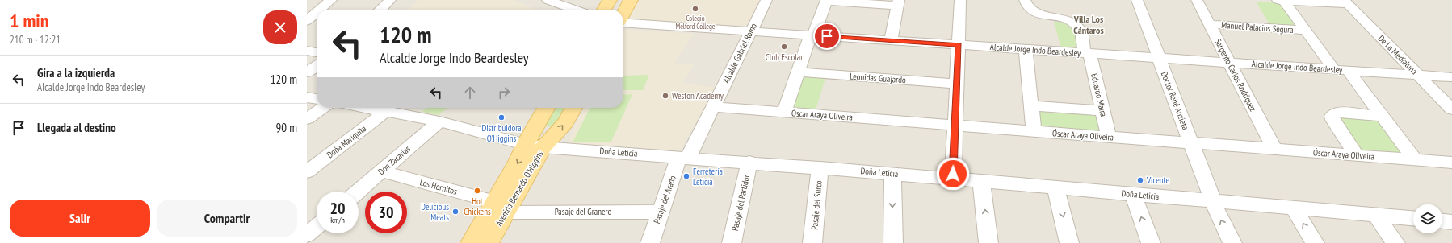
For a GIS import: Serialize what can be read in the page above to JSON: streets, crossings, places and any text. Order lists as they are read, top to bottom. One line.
{"streets":{"main road":["Avenida Bernardo O'Higgins"],"street":["Manuel Palacios Segura","Alcalde Jorge Indo Beardesley","Alcalde Gabriel Romo","De La Medialuna","Sargento Carlos Rodríguez","Leonidas Guajardo","Eduardo Maira","Doctor René Anzieta","Óscar Araya Oliveira","Doña Mariquita","Doña Leticia","Don Zacarías","Los Hornitos","Pasaje del Arado","Pasaje del Partidor","Pasaje del Surco","Pasaje del Granero"]},"crossings":[["Manuel Palacios Segura","Sargento Carlos Rodríguez"],["Alcalde Jorge Indo Beardesley","Alcalde Gabriel Romo"],["Alcalde Jorge Indo Beardesley","De La Medialuna"],["Alcalde Jorge Indo Beardesley","Sargento Carlos Rodríguez"],["Alcalde Jorge Indo Beardesley","Eduardo Maira"],["Alcalde Jorge Indo Beardesley","Doctor René Anzieta"],["Alcalde Gabriel Romo","Óscar Araya Oliveira"],["Alcalde Gabriel Romo","Doña Leticia"],["Alcalde Gabriel Romo","Pasaje del Arado"],["Sargento Carlos Rodríguez","Óscar Araya Oliveira"],["Eduardo Maira","Óscar Araya Oliveira"],["Doctor René Anzieta","Óscar Araya Oliveira"],["Doctor René Anzieta","Doña Leticia"],["Doña Mariquita","Doña Leticia"],["Doña Leticia","Don Zacarías"],["Doña Leticia","Avenida Bernardo O'Higgins"],["Doña Leticia","Pasaje del Arado"],["Doña Leticia","Pasaje del Partidor"],["Doña Leticia","Pasaje del Surco"],["Don Zacarías","Los Hornitos"],["Los Hornitos","Avenida Bernardo O'Higgins"],["Los Hornitos","Pasaje del Granero"],["Avenida Bernardo O'Higgins","Pasaje del Granero"],["Pasaje del Arado","Pasaje del Granero"]],"districts":["Villa Los Cántaros"],"places":["Colegio Melford College","Club Escolar","Weston Academy","Distribuidora O'Higgins","Ferretería Leticia","Vicente","Hot Chickens","Delicious Meats"],"page":{"heading":["1 min","210 m · 12:21"],"turn":["120 m","Alcalde Jorge Indo Beardesley"],"list":[{"name":"Gira a la izquierda","note":"Alcalde Jorge Indo Beardesley","value":"120 m"},{"name":"Llegada al destino","value":"90 m"}],"speed":"20 km/h","limit":"30","buttons":["Salir","Compartir"]}}
